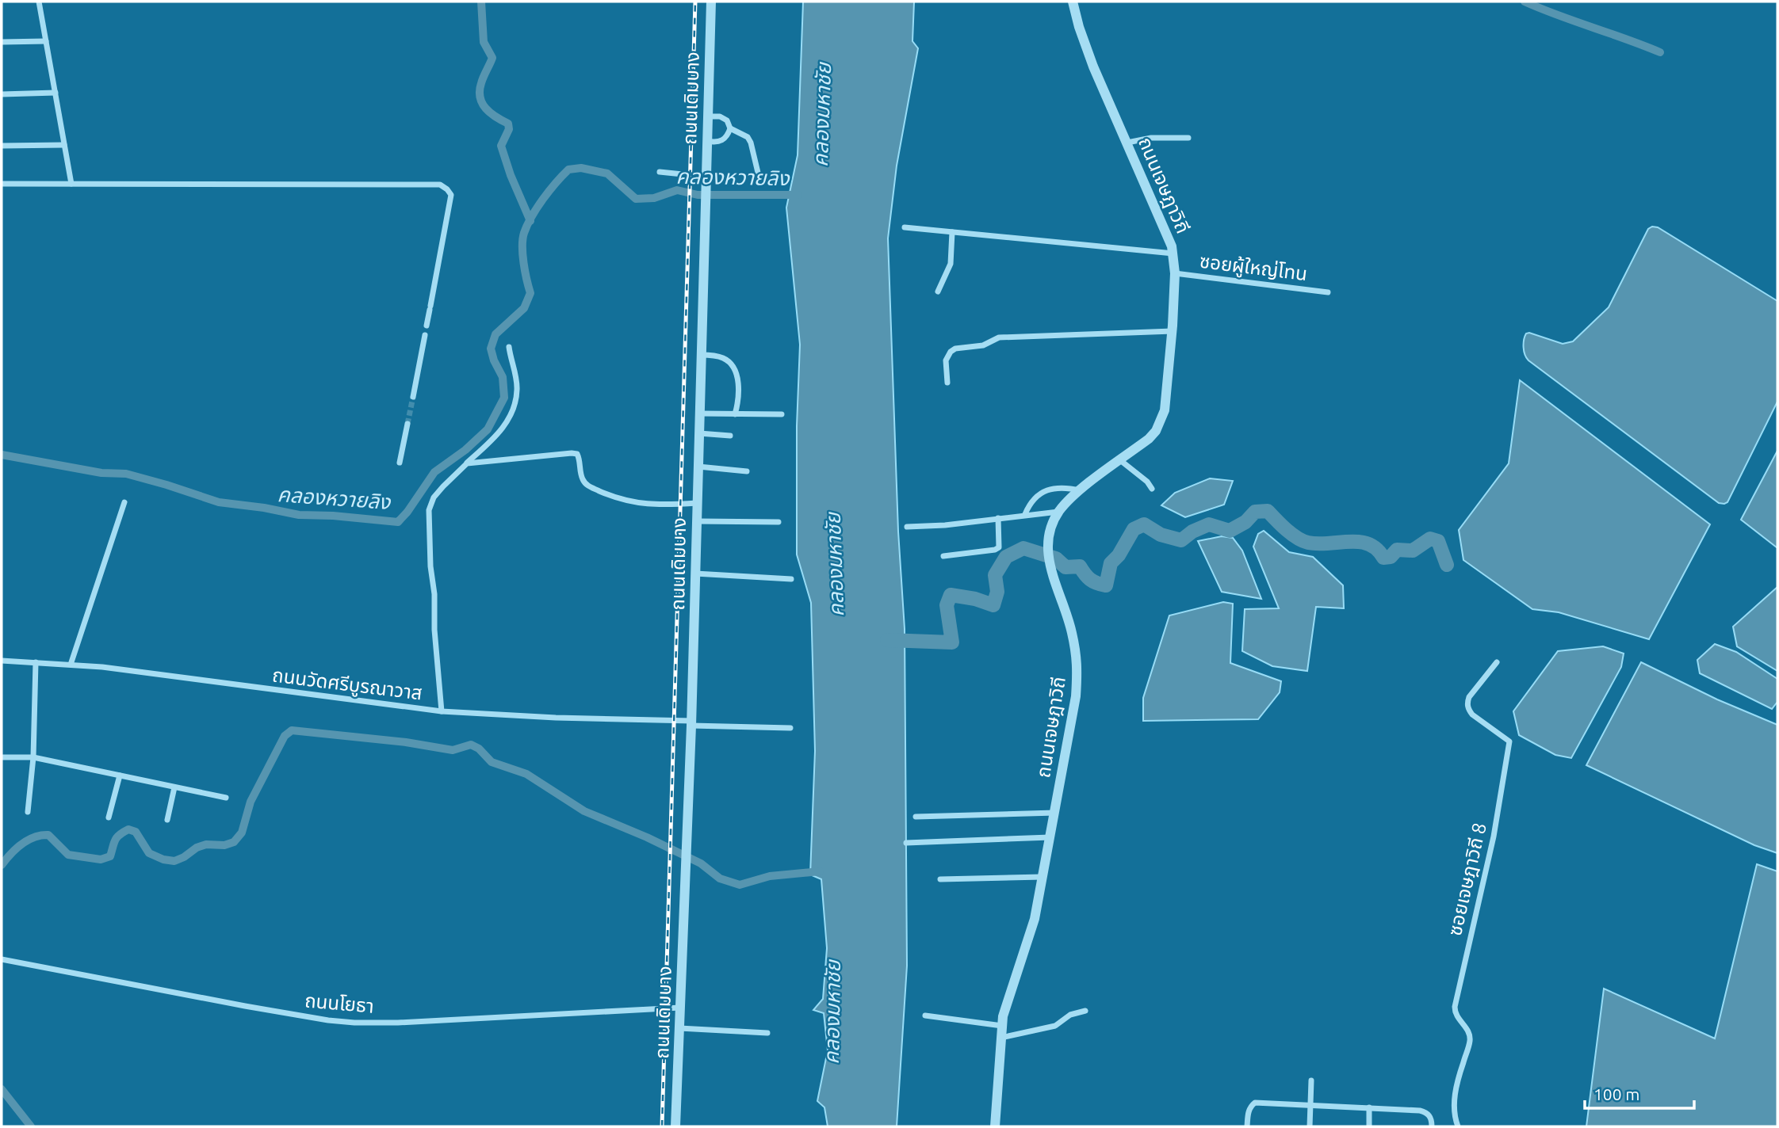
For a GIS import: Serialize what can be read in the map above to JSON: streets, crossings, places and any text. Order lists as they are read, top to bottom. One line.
{"streets":{"street":["ถนนเดิมบาง","ถนนเจษฎาวิถี","ซอยผู้ใหญ่โทน","ถนนวัดศรีบูรณาวาส","ซอยเจษฎาวิถี 8","ถนนโยธา"]},"crossings":[["ถนนเดิมบาง","ถนนวัดศรีบูรณาวาส"],["ถนนเดิมบาง","ถนนโยธา"],["ถนนเจษฎาวิถี","ซอยผู้ใหญ่โทน"]],"water":["คลองมหาชัย","คลองหวายลิง"],"scale_bar":"100 m"}
